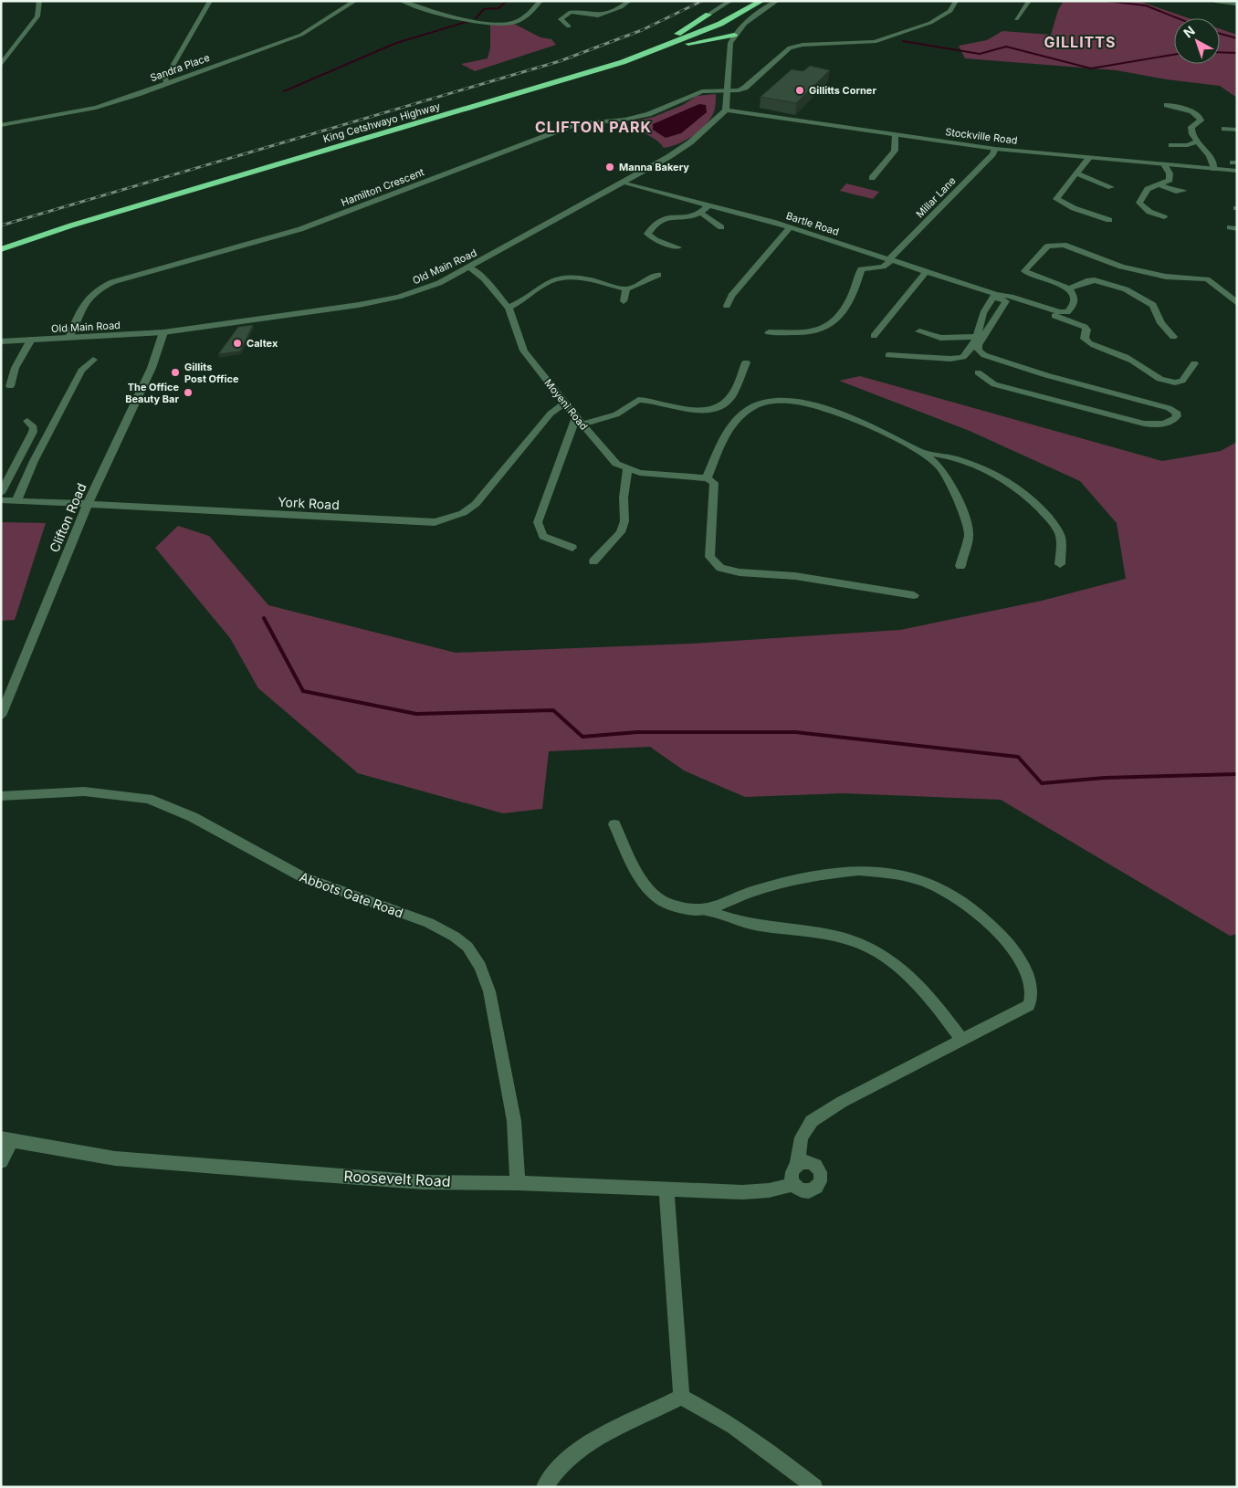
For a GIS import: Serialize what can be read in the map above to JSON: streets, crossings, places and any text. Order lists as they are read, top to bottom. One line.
{"streets":{"highway":["King Cetshwayo Highway"],"street":["Sandra Place","Stockville Road","Hamilton Crescent","Millar Lane","Bartle Road","Old Main Road","Moyeni Road","York Road","Clifton Road","Abbots Gate Road","Roosevelt Road"]},"crossings":[["Stockville Road","Millar Lane"],["Stockville Road","Old Main Road"],["Hamilton Crescent","Old Main Road"],["Millar Lane","Bartle Road"],["Bartle Road","Old Main Road"],["Old Main Road","Moyeni Road"],["Old Main Road","Clifton Road"],["Moyeni Road","York Road"],["York Road","Clifton Road"],["Abbots Gate Road","Roosevelt Road"]],"districts":["GILLITTS","CLIFTON PARK"],"places":["Gillitts Corner","Manna Bakery","Caltex","Gillits Post Office","The Office Beauty Bar"],"north":"top left"}
